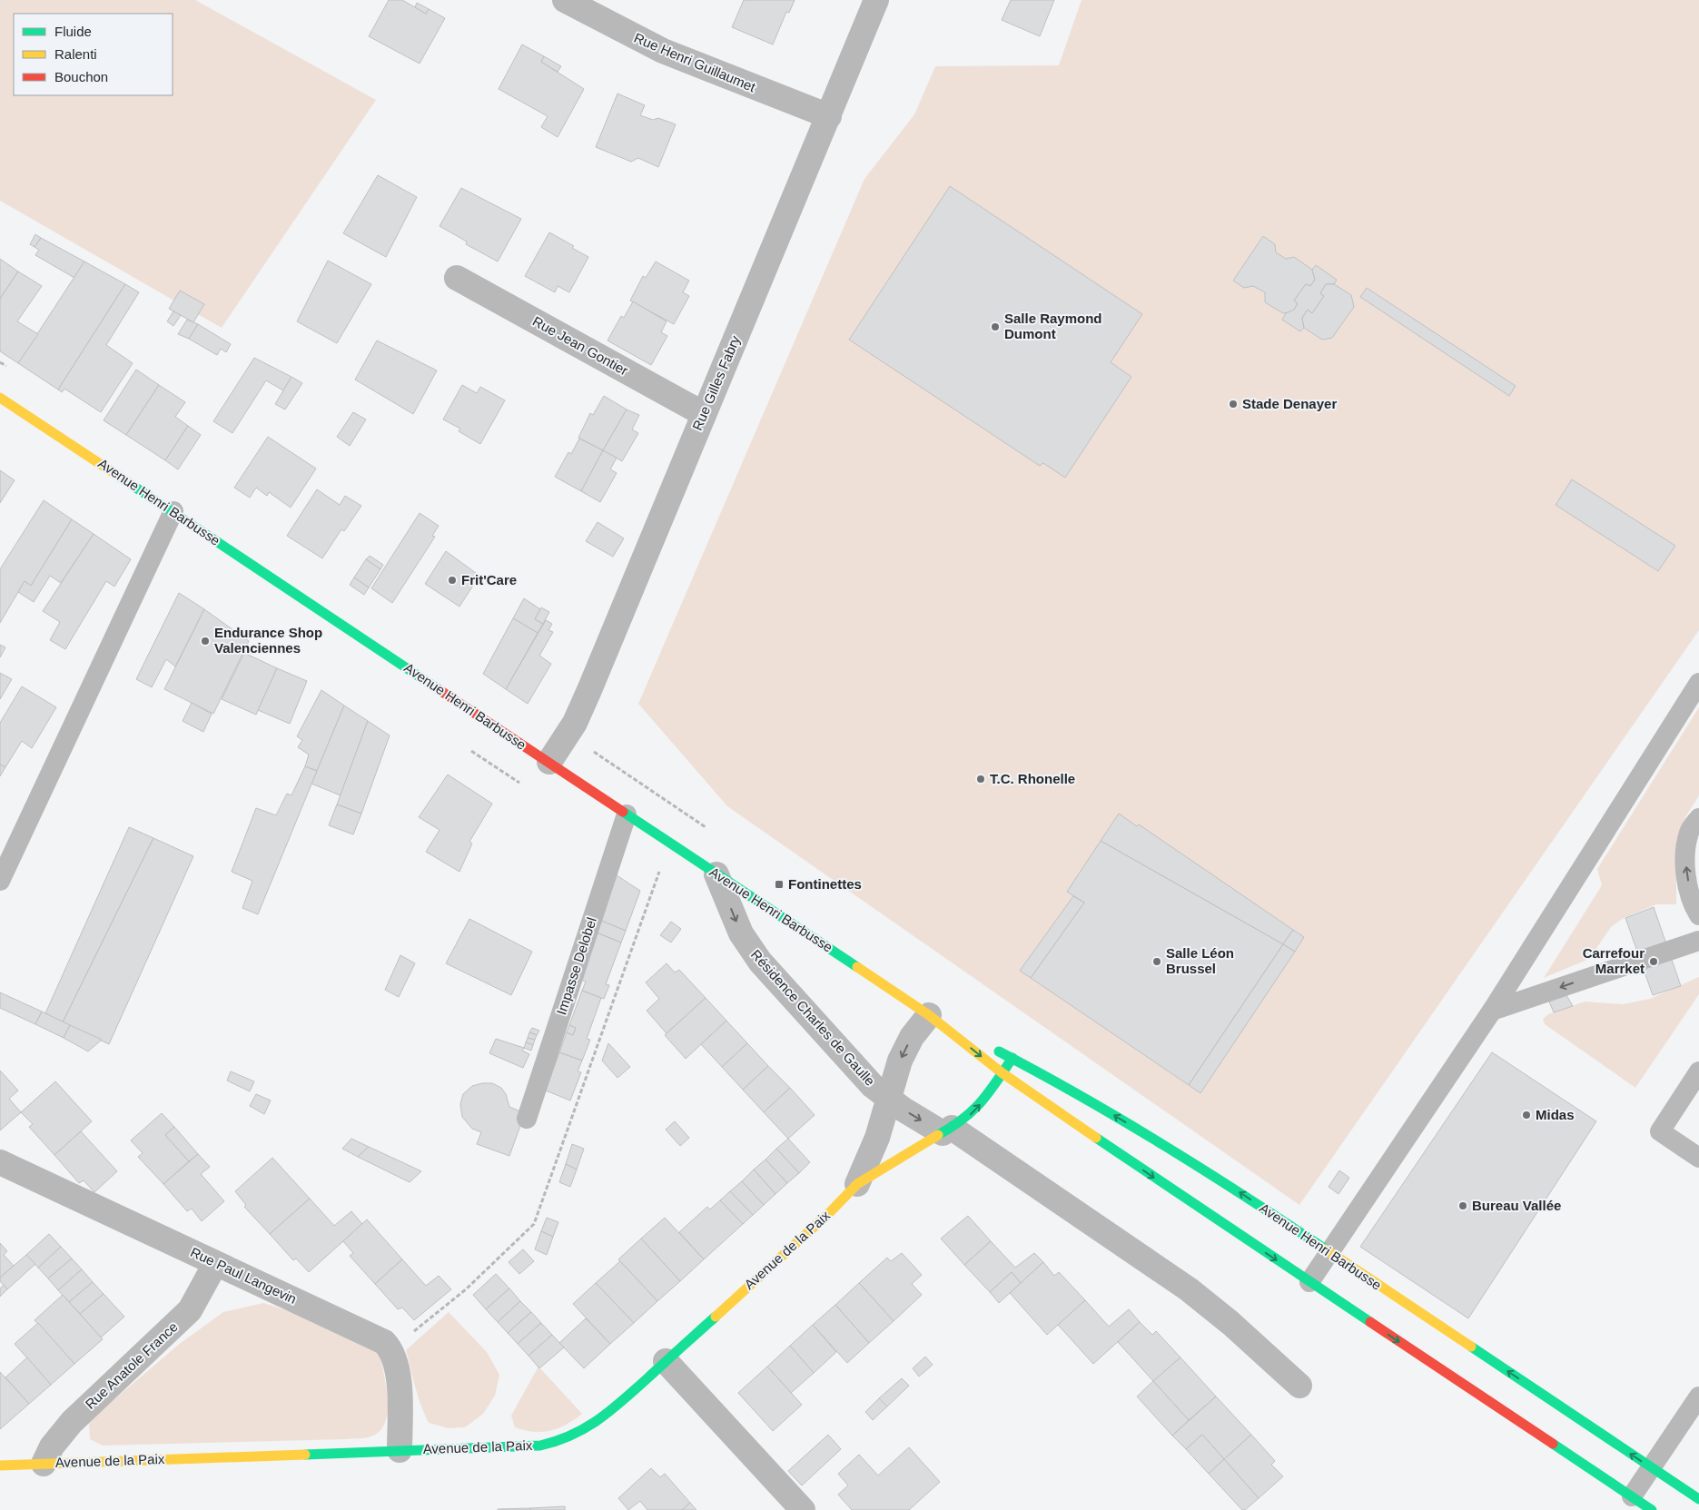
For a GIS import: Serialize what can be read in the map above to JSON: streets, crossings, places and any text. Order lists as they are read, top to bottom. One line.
{"streets":{"street":["Rue Henri Guillaumet","Rue Jean Gontier","Rue Gilles Fabry","Avenue Henri Barbusse","Résidence Charles de Gaulle","Avenue de la Paix","Rue Paul Langevin","Rue Anatole France"],"lane":["Impasse Delobel"]},"crossings":[["Rue Henri Guillaumet","Rue Gilles Fabry"],["Rue Jean Gontier","Rue Gilles Fabry"],["Rue Gilles Fabry","Avenue Henri Barbusse"],["Avenue Henri Barbusse","Impasse Delobel"],["Avenue Henri Barbusse","Résidence Charles de Gaulle"],["Avenue Henri Barbusse","Avenue de la Paix"],["Résidence Charles de Gaulle","Avenue de la Paix"],["Avenue de la Paix","Rue Paul Langevin"],["Avenue de la Paix","Rue Anatole France"],["Rue Paul Langevin","Rue Anatole France"]],"one_way":["Résidence Charles de Gaulle"],"places":{"other":["Salle Raymond Dumont","Stade Denayer","Frit'Care","Endurance Shop Valenciennes","T.C. Rhonelle","Salle Léon Brussel","Carrefour Marrket","Midas","Bureau Vallée"],"transit":["Fontinettes"]},"legend":["Fluide","Ralenti","Bouchon"]}
